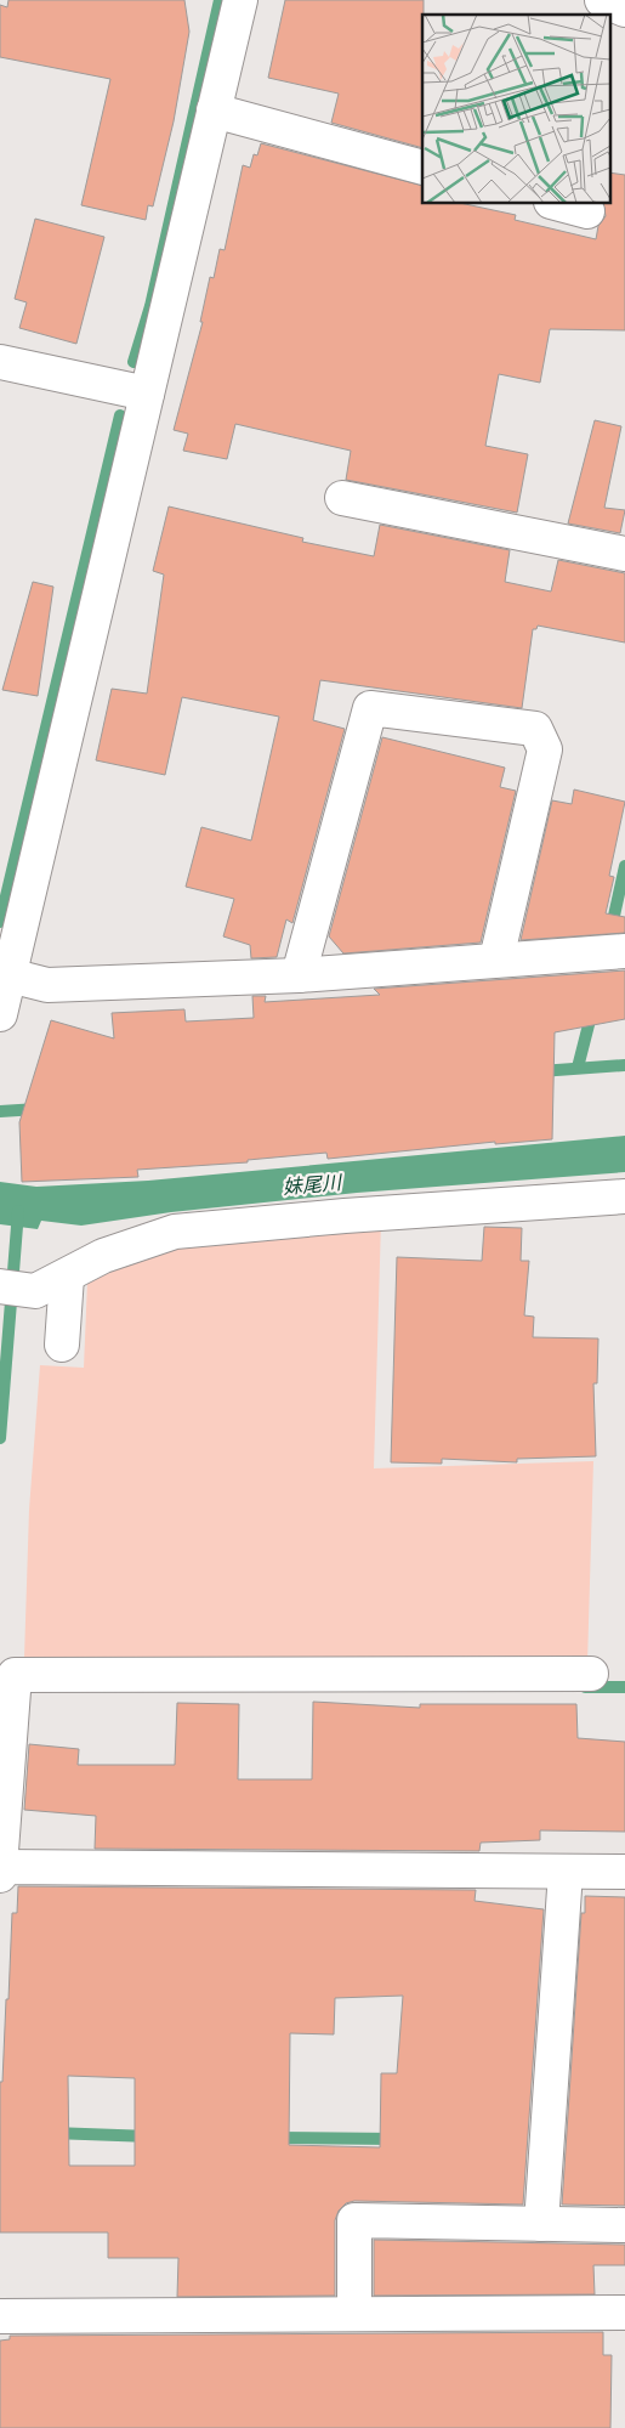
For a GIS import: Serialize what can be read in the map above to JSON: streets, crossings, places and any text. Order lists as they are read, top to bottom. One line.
{"water":["妹尾川"]}
